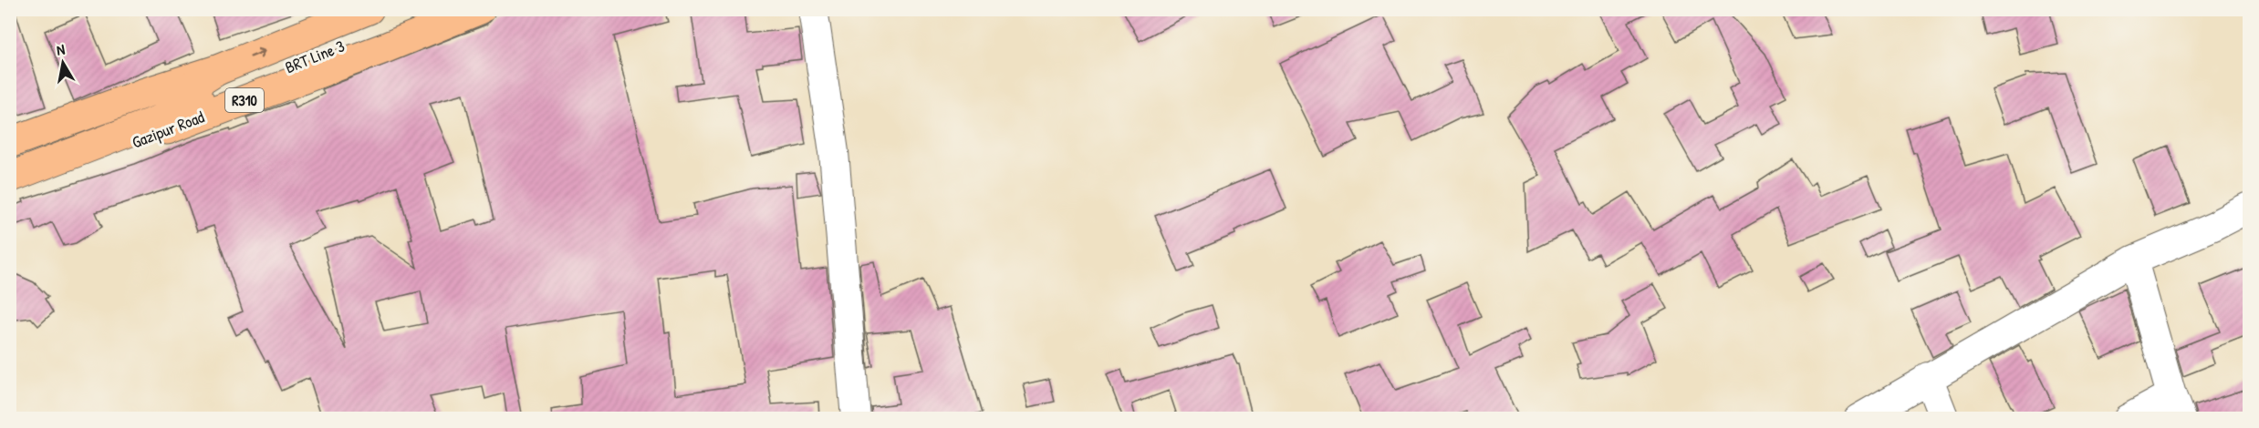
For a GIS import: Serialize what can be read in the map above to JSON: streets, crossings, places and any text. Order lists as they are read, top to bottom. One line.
{"streets":{"main road":["BRT Line 3","R310","Gazipur Road"]},"north":"top"}
